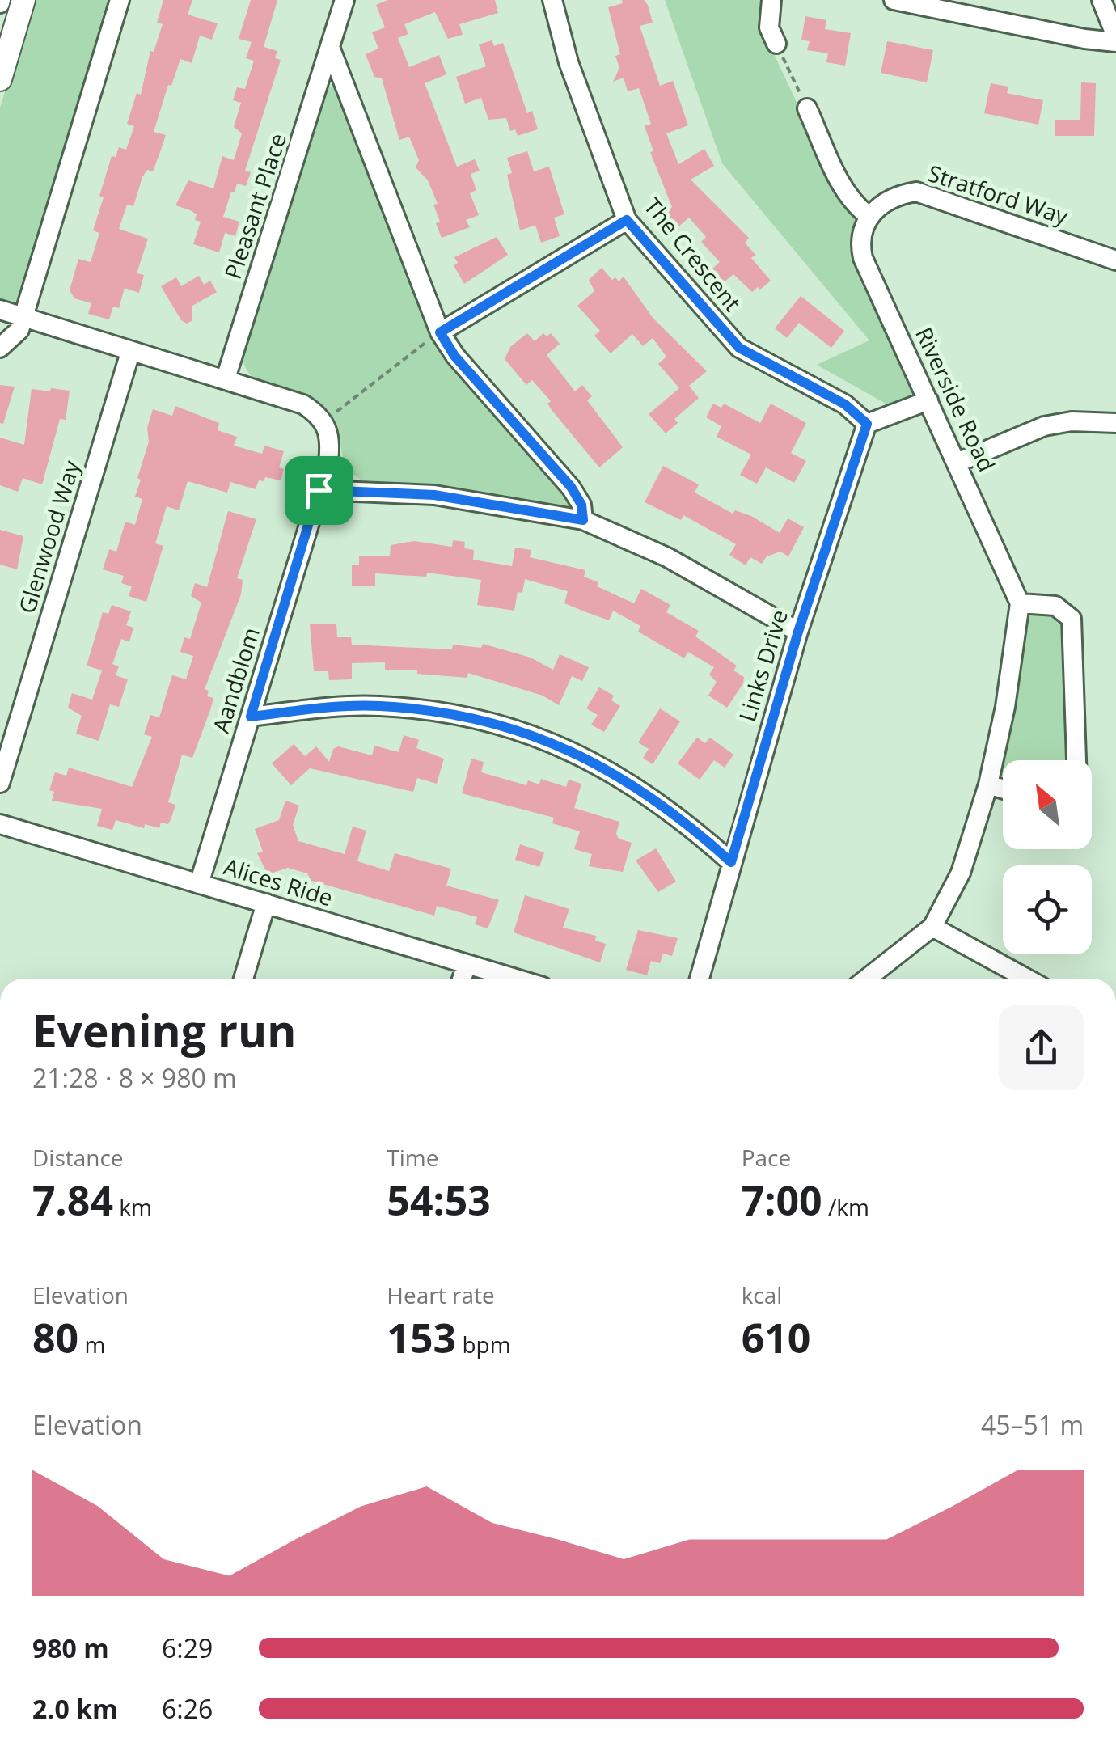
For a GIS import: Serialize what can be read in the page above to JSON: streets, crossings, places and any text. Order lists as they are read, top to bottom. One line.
{"streets":{"street":["Stratford Way","Pleasant Place","The Crescent","Riverside Road","Glenwood Way","Links Drive","Aandblom","Alices Ride"]},"crossings":[["Stratford Way","Riverside Road"],["The Crescent","Links Drive"],["Aandblom","Alices Ride"]],"north":"top left","page":{"heading":["Evening run","21:28 · 8 × 980 m"],"stats":[["Distance","7.84 km"],["Time","54:53"],["Pace","7:00 /km"],["Elevation","80 m"],["Heart rate","153 bpm"],["kcal","610"]],"chart":["Elevation","45–51 m"],"list":[{"name":"980 m","note":"6:29"},{"name":"2.0 km","note":"6:26"}]}}
